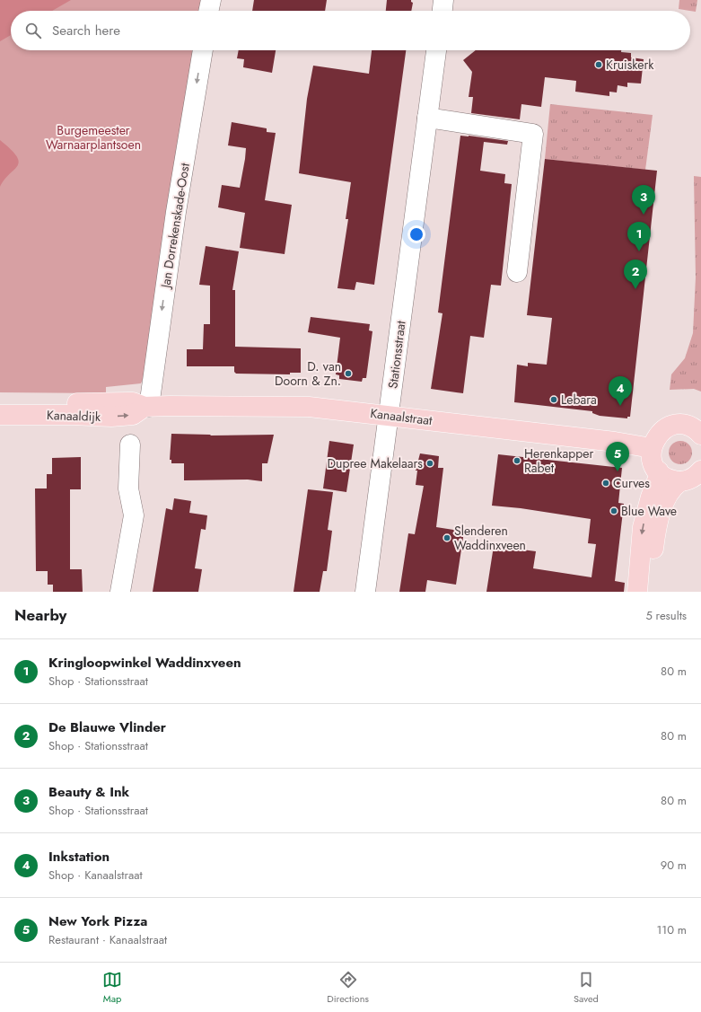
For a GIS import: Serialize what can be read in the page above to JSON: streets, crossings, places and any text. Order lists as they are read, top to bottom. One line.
{"streets":{"main road":["Kanaaldijk","Kanaalstraat"],"street":["Jan Dorrekenskade-Oost","Stationsstraat"]},"crossings":[["Jan Dorrekenskade-Oost","Kanaaldijk"],["Jan Dorrekenskade-Oost","Kanaalstraat"],["Stationsstraat","Kanaalstraat"],["Kanaaldijk","Kanaalstraat"]],"one_way":["Jan Dorrekenskade-Oost"],"parks":["Burgemeester Warnaarplantsoen"],"places":["Kruiskerk","D. van Doorn & Zn.","Lebara","Herenkapper Rabet","Dupree Makelaars","Curves","Blue Wave","Slenderen Waddinxveen"],"page":{"search":"Search here","pins":["3","1","2","4","5"],"heading":["Nearby","5 results"],"list":[{"mark":"1","name":"Kringloopwinkel Waddinxveen","note":"Shop · Stationsstraat","value":"80 m"},{"mark":"2","name":"De Blauwe Vlinder","note":"Shop · Stationsstraat","value":"80 m"},{"mark":"3","name":"Beauty & Ink","note":"Shop · Stationsstraat","value":"80 m"},{"mark":"4","name":"Inkstation","note":"Shop · Kanaalstraat","value":"90 m"},{"mark":"5","name":"New York Pizza","note":"Restaurant · Kanaalstraat","value":"110 m"}],"nav":["Map","Directions","Saved"]}}
